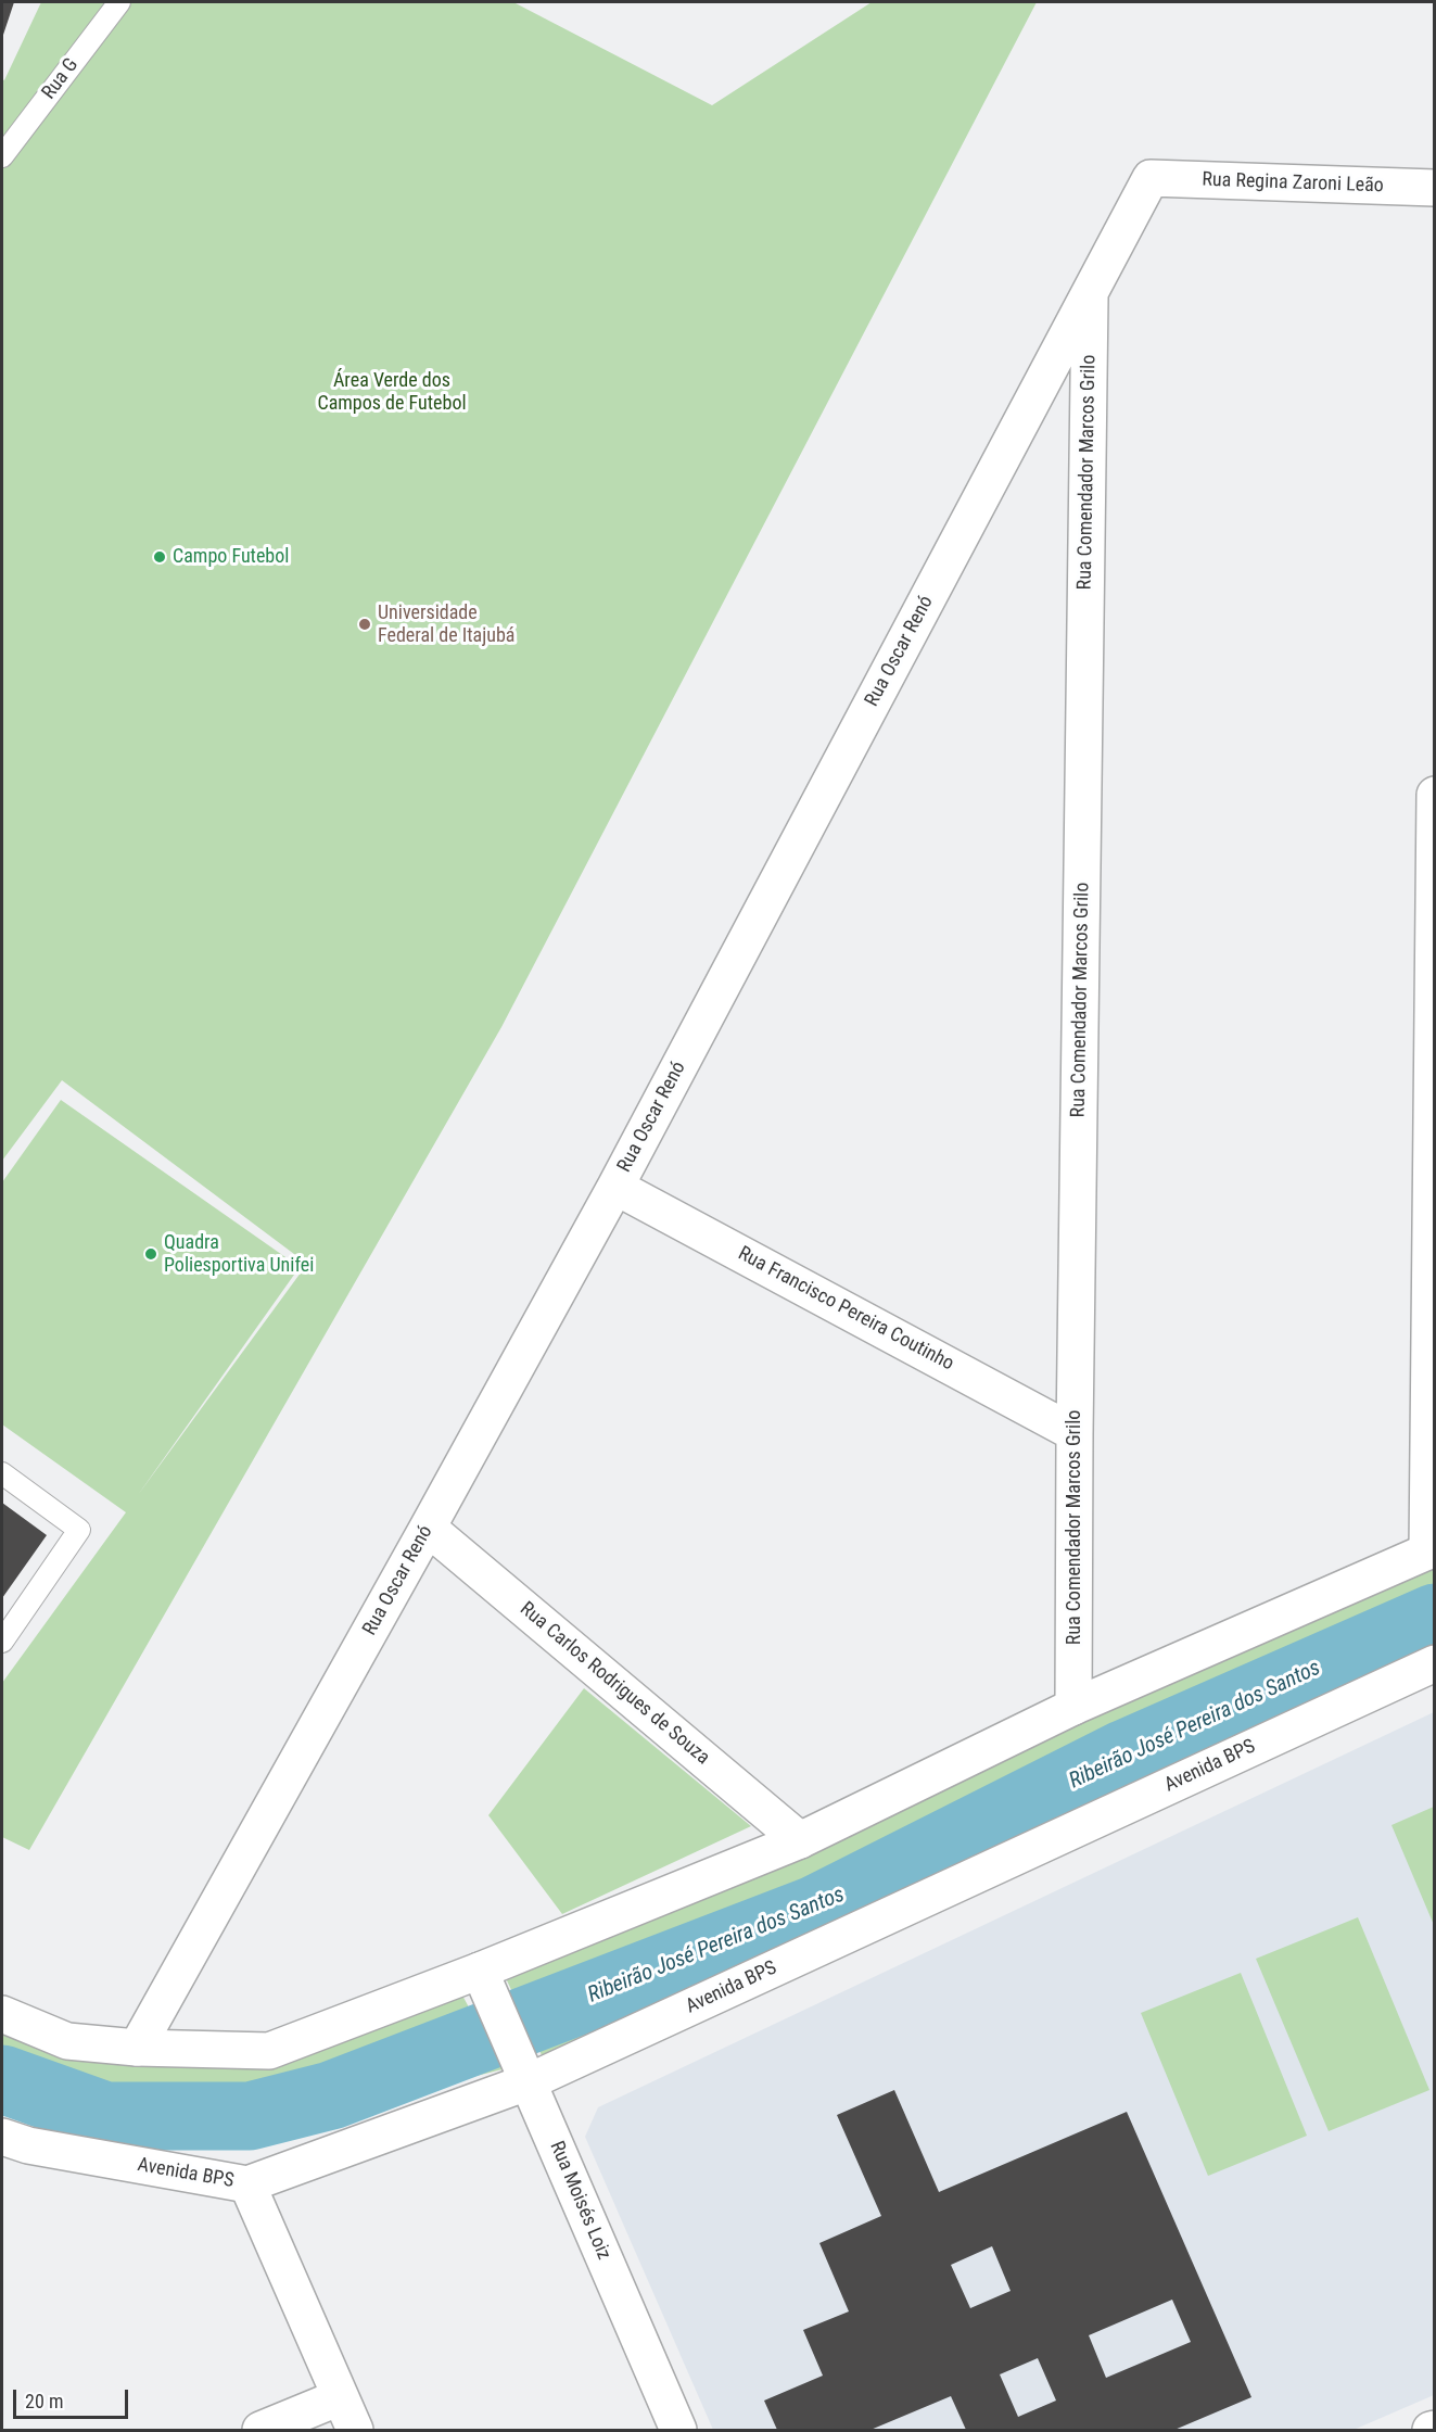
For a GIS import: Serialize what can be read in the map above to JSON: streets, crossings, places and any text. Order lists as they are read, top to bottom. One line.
{"streets":{"street":["Rua Regina Zaroni Leão","Rua Comendador Marcos Grilo","Rua Oscar Renó","Rua Francisco Pereira Coutinho","Rua Carlos Rodrigues de Souza","Avenida BPS","Rua Moisés Loiz"],"lane":["Rua G"]},"crossings":[["Rua Regina Zaroni Leão","Rua Oscar Renó"],["Rua Comendador Marcos Grilo","Rua Oscar Renó"],["Rua Comendador Marcos Grilo","Rua Francisco Pereira Coutinho"],["Rua Oscar Renó","Rua Francisco Pereira Coutinho"],["Rua Oscar Renó","Rua Carlos Rodrigues de Souza"],["Avenida BPS","Rua Moisés Loiz"]],"water":["Ribeirão José Pereira dos Santos"],"parks":["Área Verde dos Campos de Futebol"],"places":["Campo Futebol","Universidade Federal de Itajubá","Quadra Poliesportiva Unifei"],"scale_bar":"20 m"}
